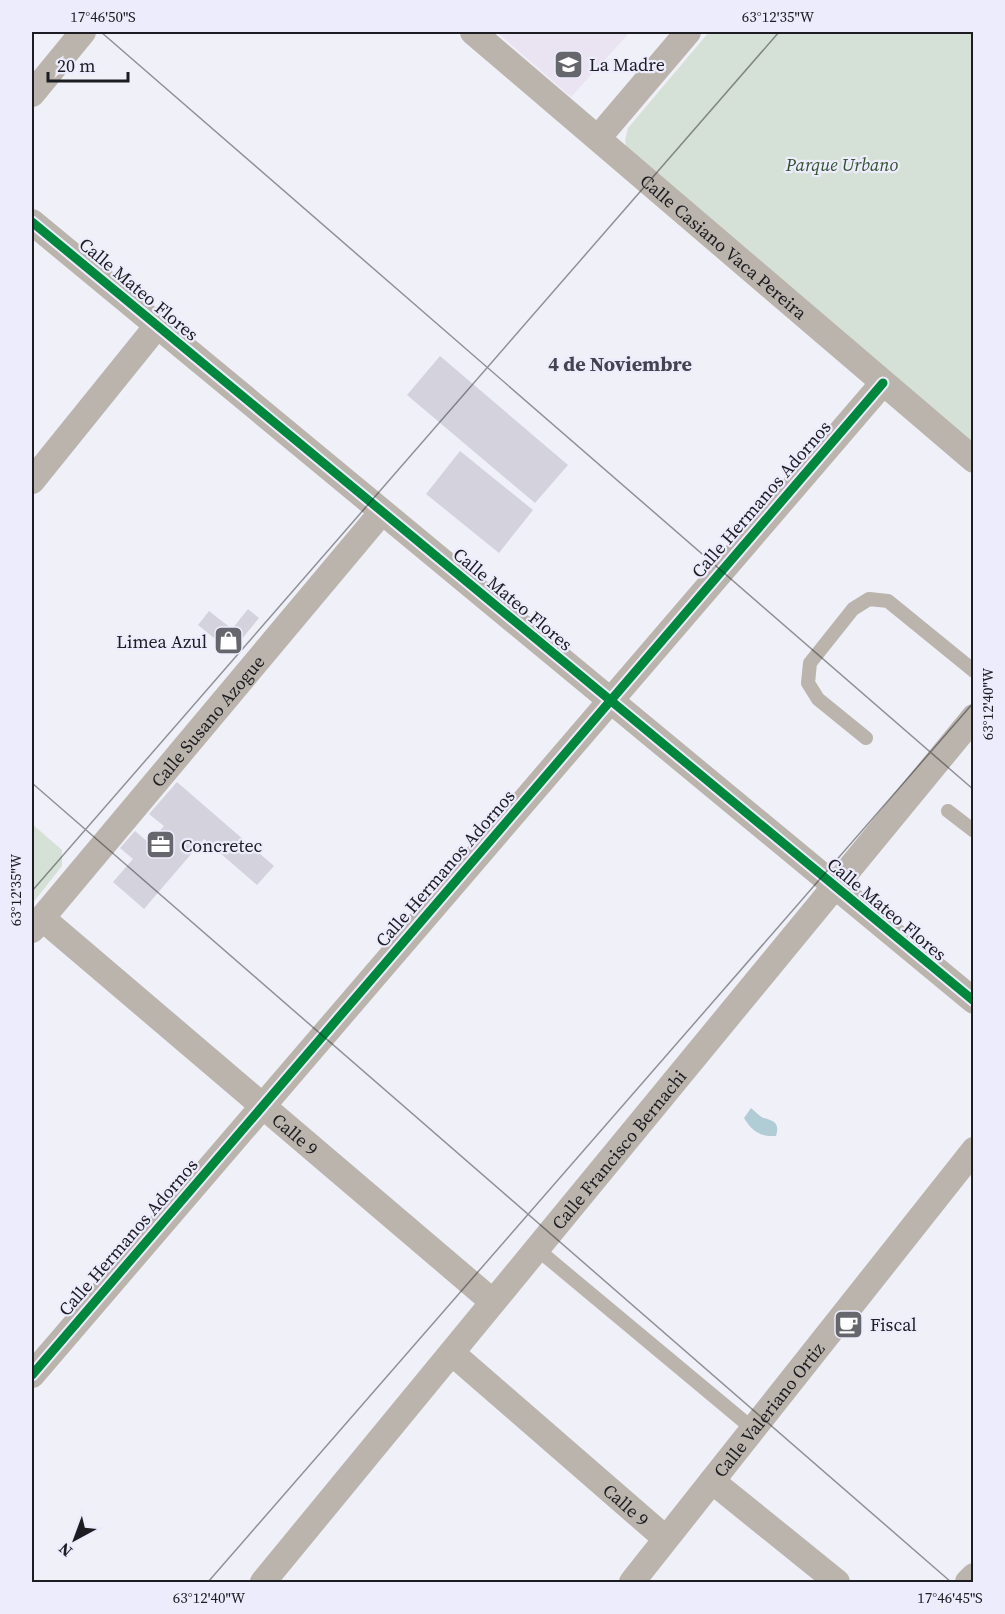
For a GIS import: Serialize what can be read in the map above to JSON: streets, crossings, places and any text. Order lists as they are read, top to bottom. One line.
{"streets":{"street":["Calle Casiano Vaca Pereira","Calle Mateo Flores","Calle Hermanos Adornos","Calle Susano Azogue","Calle 9","Calle Francisco Bernachi","Calle Valeriano Ortiz"]},"crossings":[["Calle Casiano Vaca Pereira","Calle Hermanos Adornos"],["Calle Mateo Flores","Calle Hermanos Adornos"],["Calle Mateo Flores","Calle Susano Azogue"],["Calle Mateo Flores","Calle Francisco Bernachi"],["Calle Hermanos Adornos","Calle 9"],["Calle Susano Azogue","Calle 9"],["Calle 9","Calle Francisco Bernachi"],["Calle 9","Calle Valeriano Ortiz"]],"districts":["4 de Noviembre"],"parks":["Parque Urbano"],"places":{"school or university":["La Madre"],"shop":["Limea Azul"],"office":["Concretec"],"cafe":["Fiscal"]},"scale_bar":"20 m","north":"bottom left","coordinates":["17°46'50\"S","63°12'35\"W","63°12'40\"W","17°46'45\"S"]}
